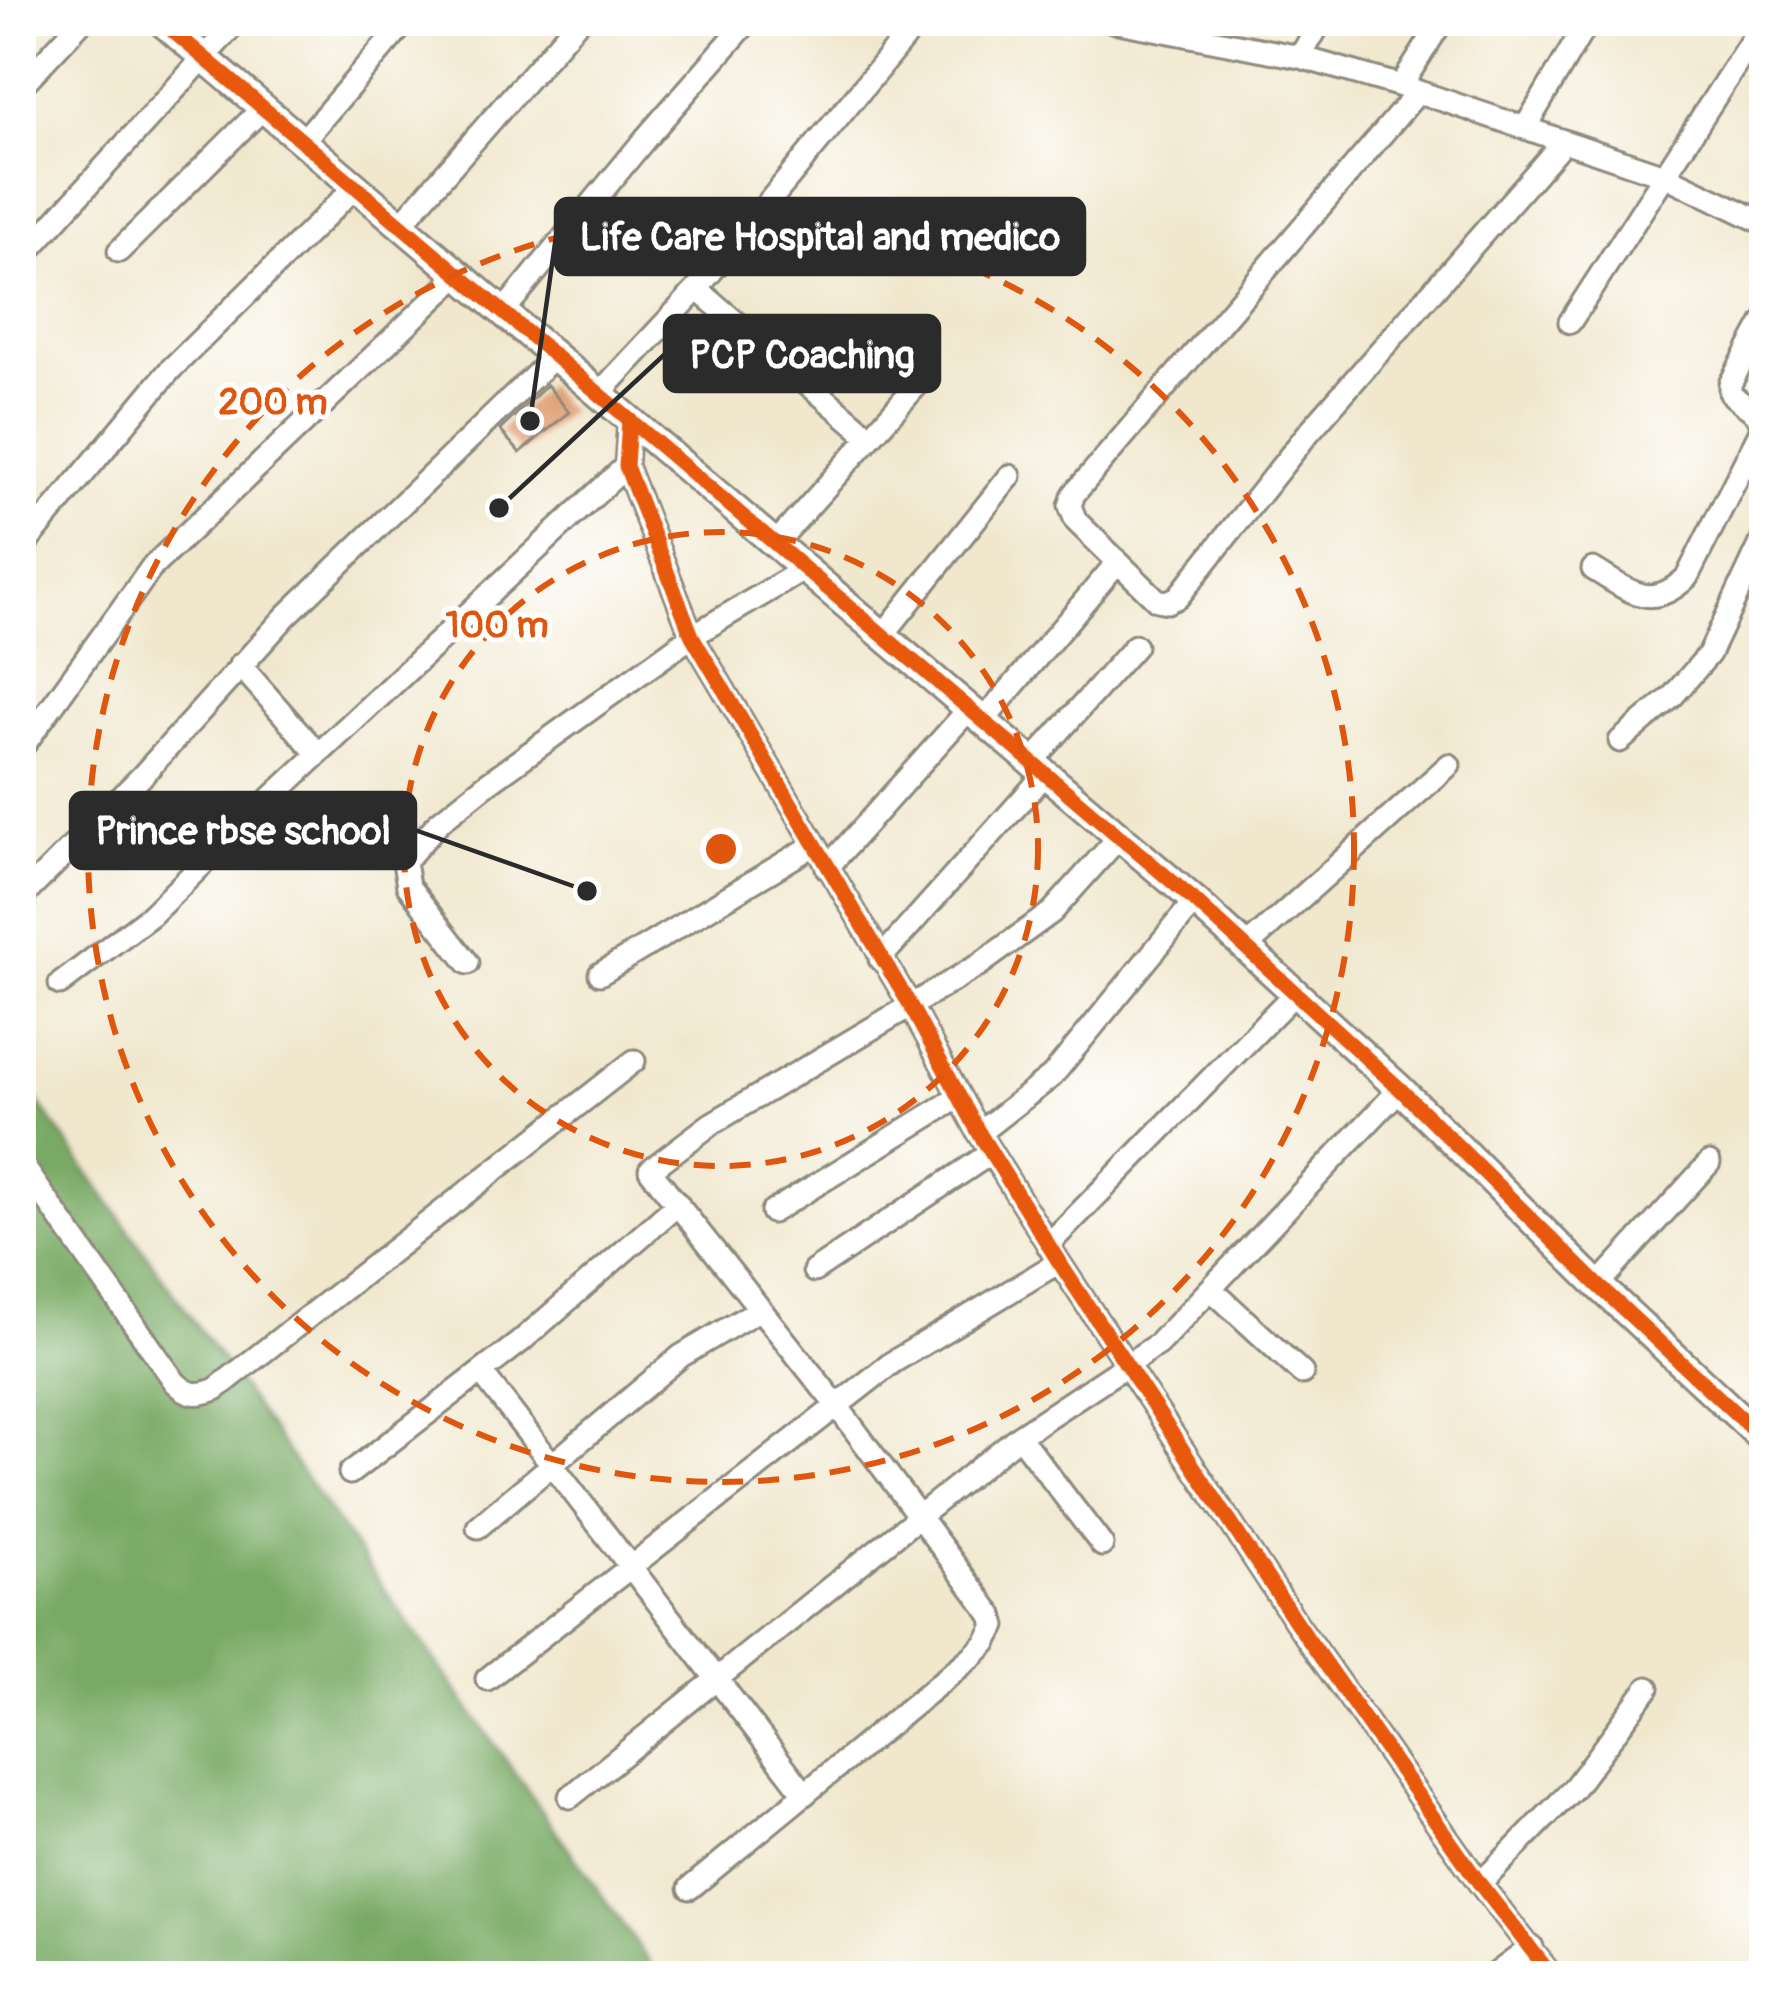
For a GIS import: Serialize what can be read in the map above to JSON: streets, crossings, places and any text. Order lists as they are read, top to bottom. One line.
{"places":["Life Care Hospital and medico","PCP Coaching","Prince rbse school"],"rings":["200 m","100 m"]}
